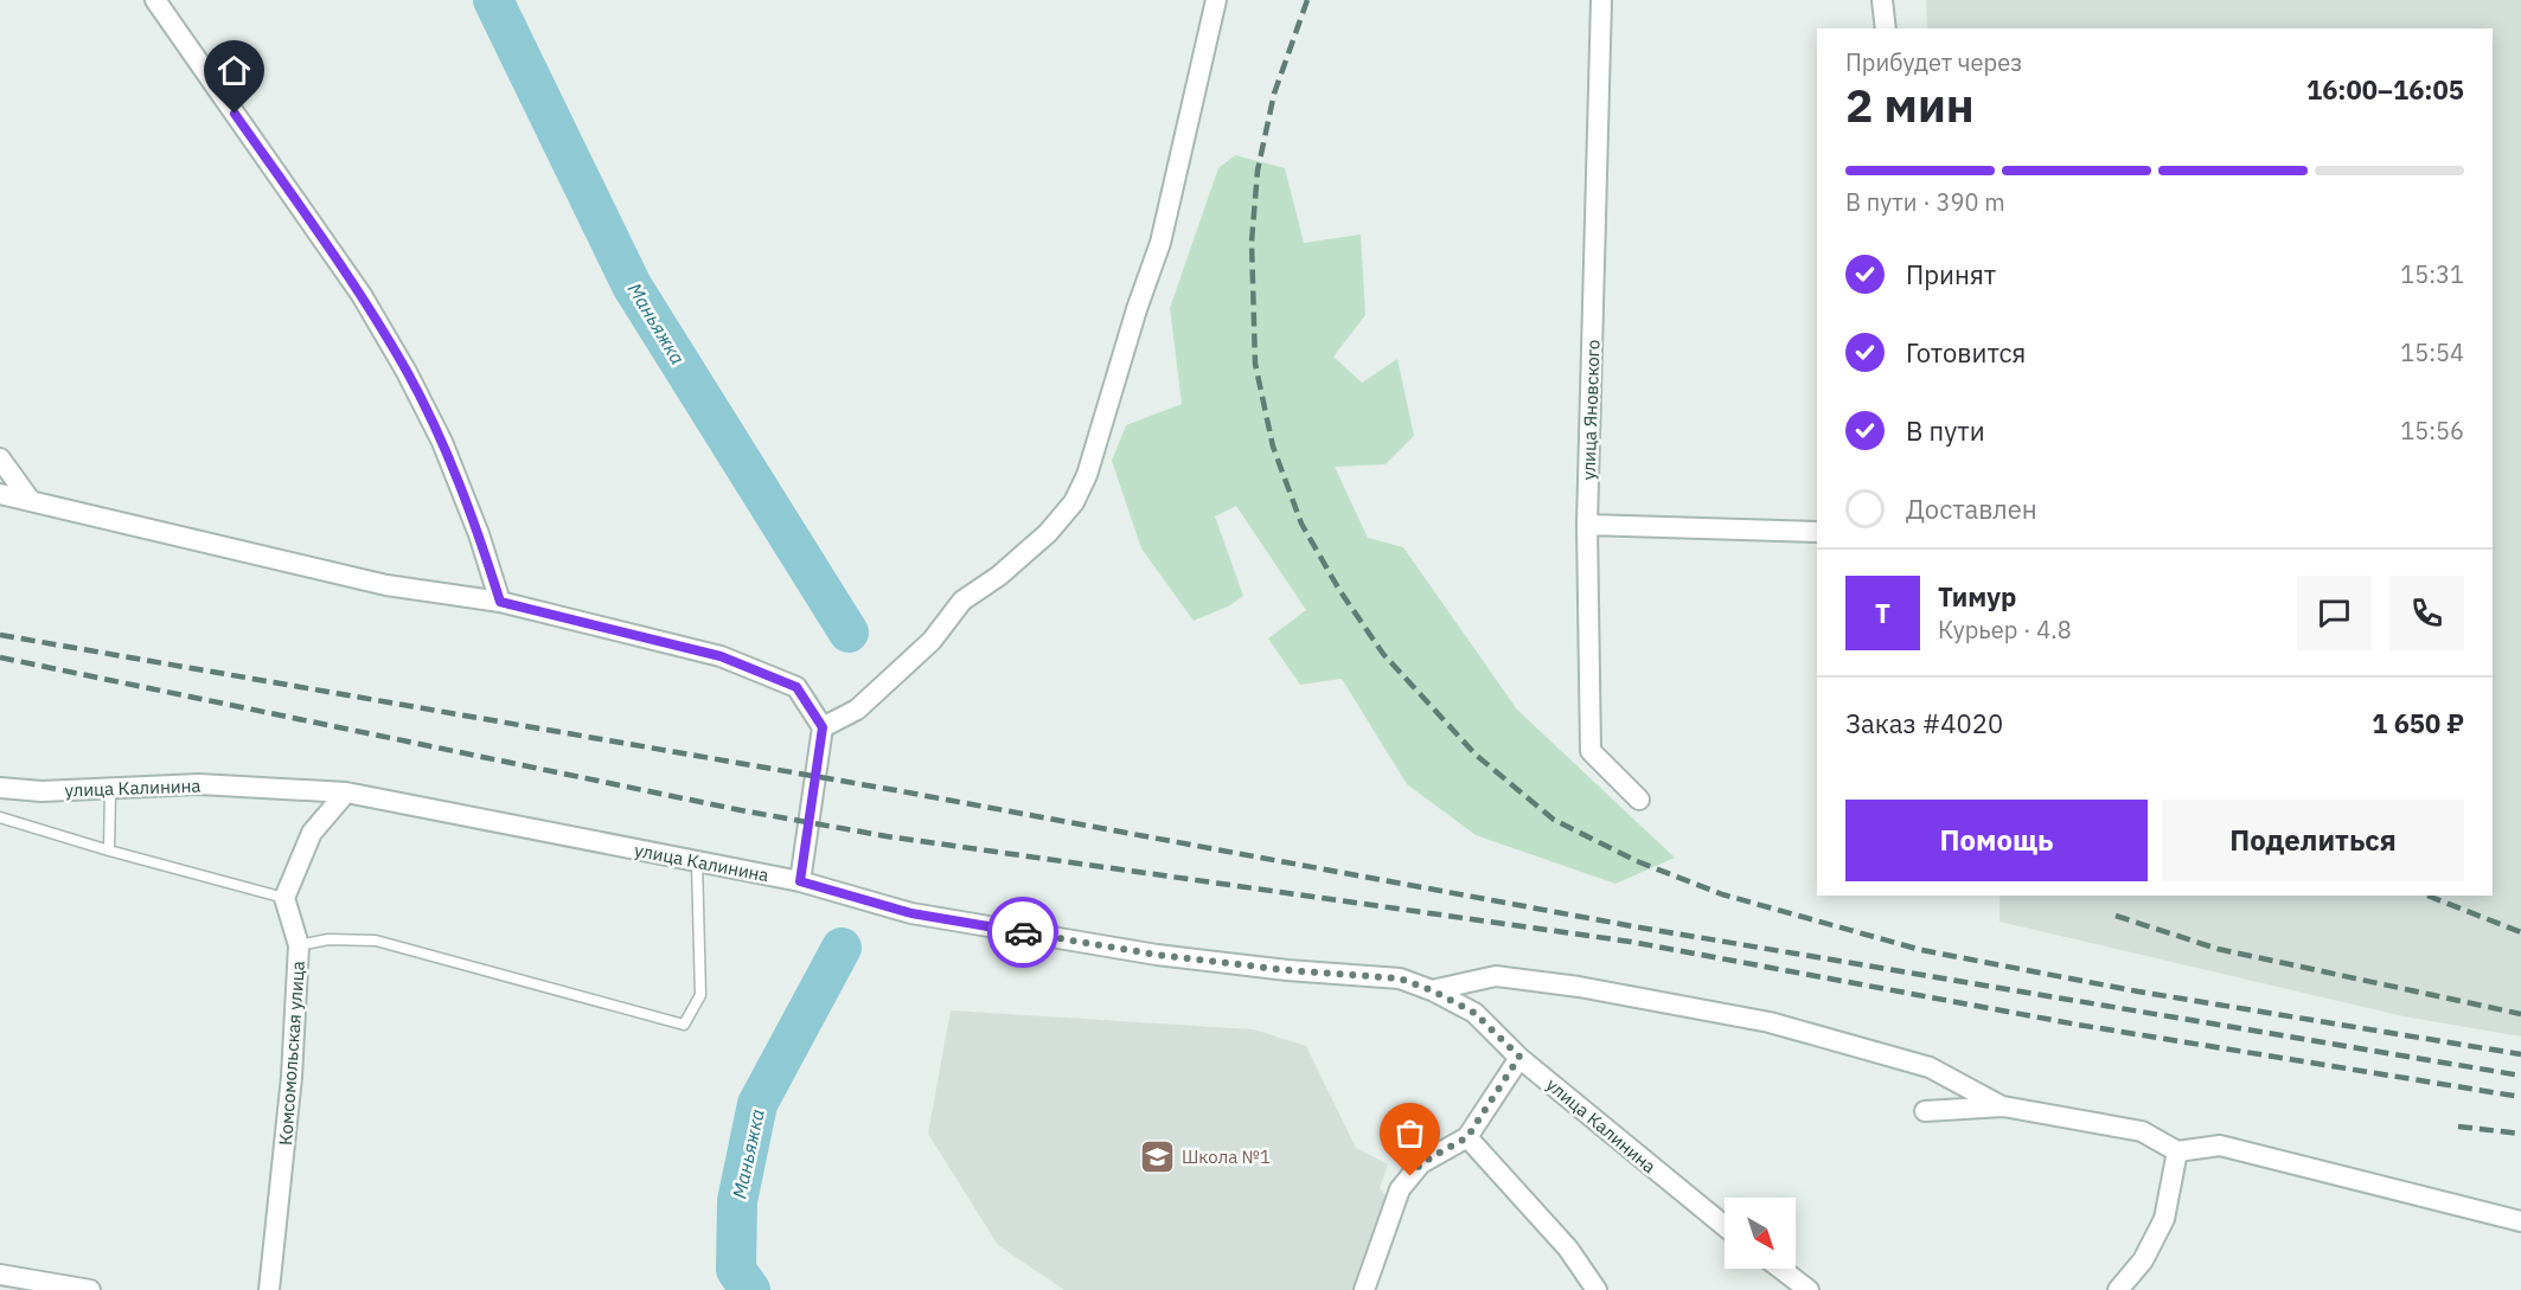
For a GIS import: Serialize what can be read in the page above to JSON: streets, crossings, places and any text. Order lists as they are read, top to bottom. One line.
{"streets":{"street":["улица Яновского","улица Калинина","Комсомольская улица"]},"water":["Маньяжка"],"places":{"school or university":["Школа №1"]},"north":"bottom right","page":{"heading":["2 мин","Прибудет через","16:00–16:05"],"panel":["Тимур","Курьер · 4.8","Заказ #4020","1 650 ₽"],"bar":"В пути · 390 m","list":[["Принят","15:31"],["Готовится","15:54"],["В пути","15:56"],"Доставлен"],"round":"Т","buttons":["Помощь","Поделиться"]}}
